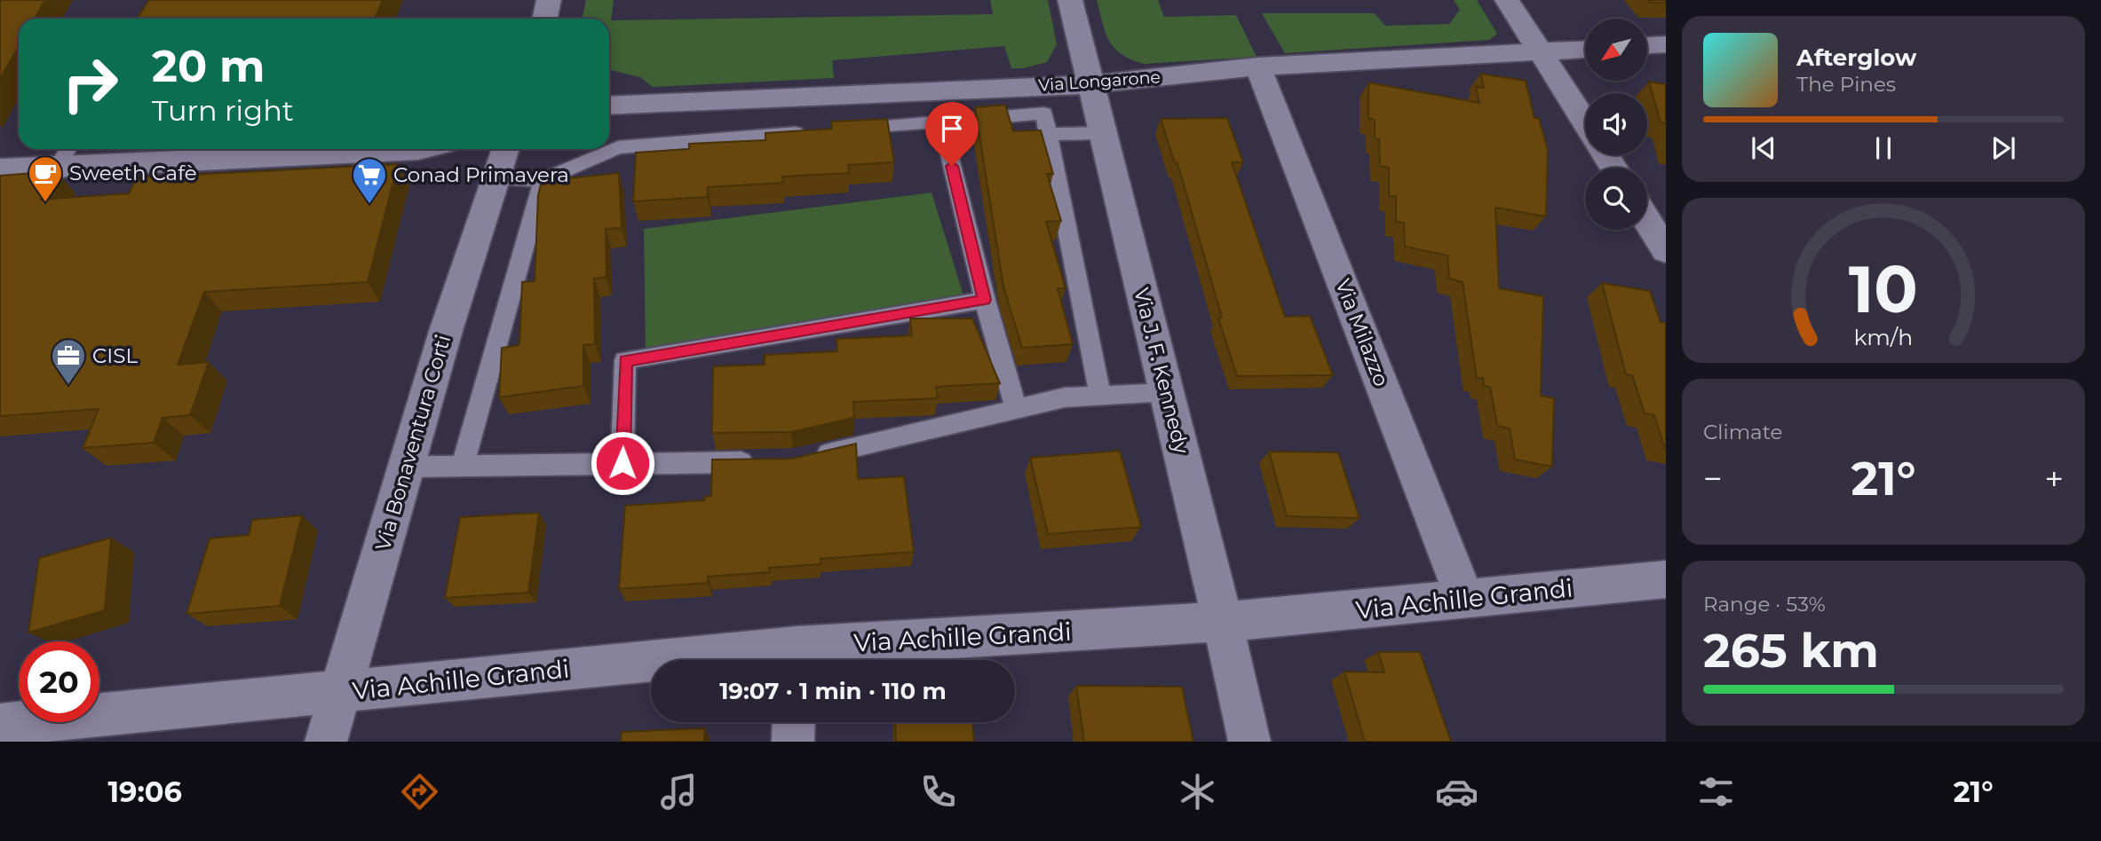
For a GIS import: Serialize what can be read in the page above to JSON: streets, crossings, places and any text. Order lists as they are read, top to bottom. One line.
{"streets":{"street":["Via Longarone","Via Milazzo","Via J. F. Kennedy","Via Bonaventura Corti","Via Achille Grandi"]},"crossings":[["Via Longarone","Via Milazzo"],["Via Longarone","Via J. F. Kennedy"],["Via Milazzo","Via Achille Grandi"],["Via J. F. Kennedy","Via Achille Grandi"],["Via Bonaventura Corti","Via Achille Grandi"]],"places":{"cafe":["Sweeth Cafè"],"supermarket":["Conad Primavera"],"office":["CISL"]},"north":"bottom left","page":{"turn":["20 m","Turn right"],"song":["Afterglow","The Pines"],"tile":["Climate",["Range · 53%","265 km"]],"heat":["−","21°","+"],"limit":"20","trip":"19:07 · 1 min · 110 m","tabs":["19:06","21°"],"gauge":["10","km/h"]}}
